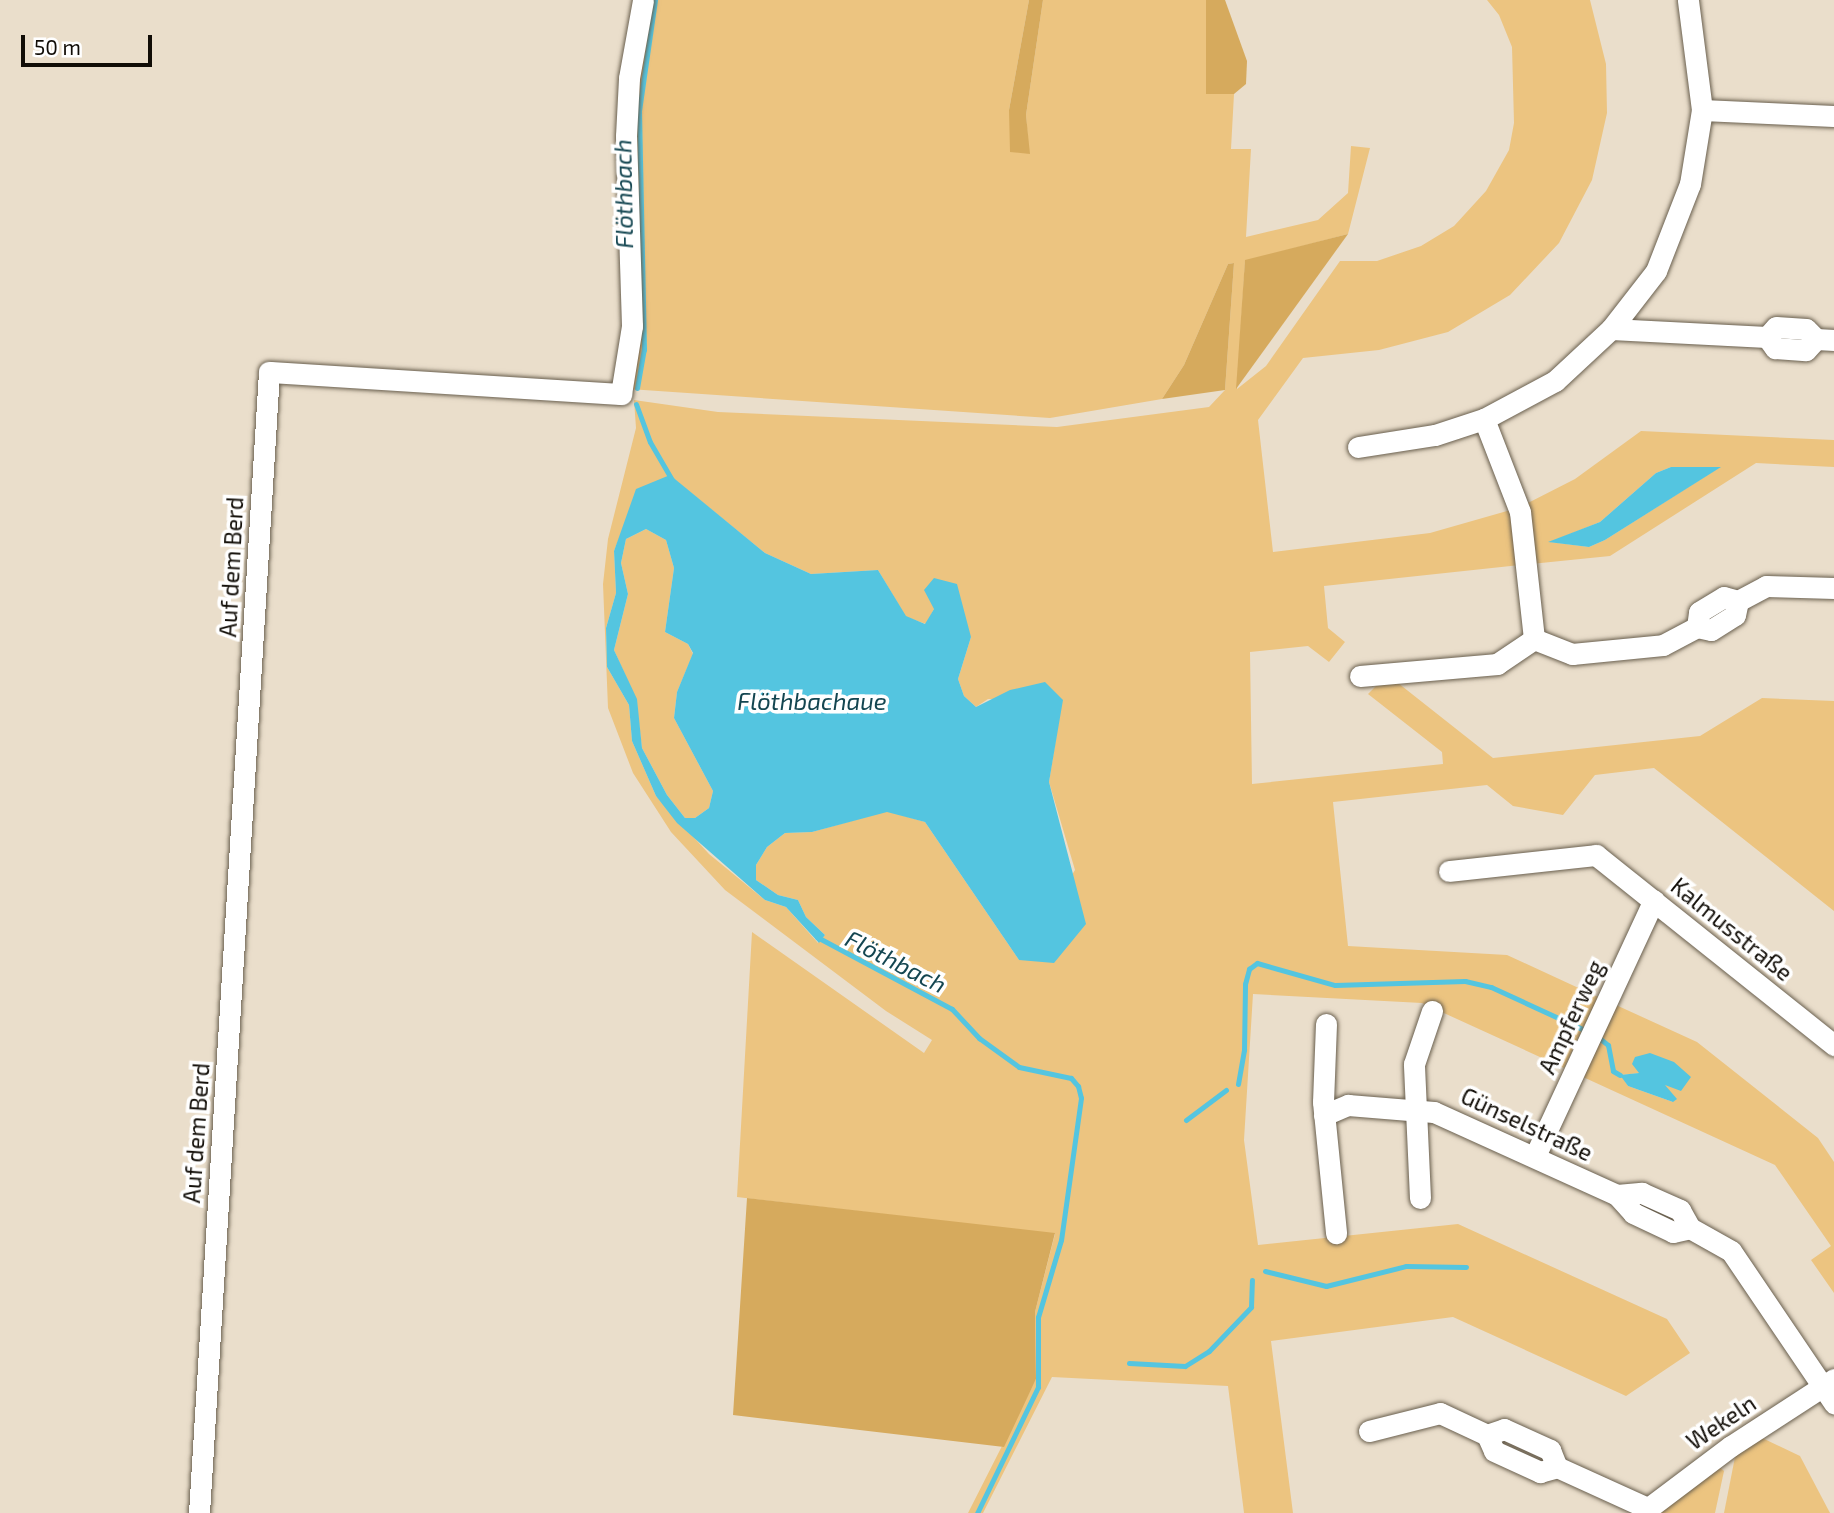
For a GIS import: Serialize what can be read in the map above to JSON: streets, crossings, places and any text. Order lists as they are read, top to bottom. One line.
{"streets":{"street":["Auf dem Berd","Kalmusstraße","Ampferweg","Günselstraße","Wekeln"]},"crossings":[["Kalmusstraße","Ampferweg"],["Ampferweg","Günselstraße"],["Günselstraße","Wekeln"]],"water":["Flöthbach","Flöthbachaue"],"scale_bar":"50 m"}
